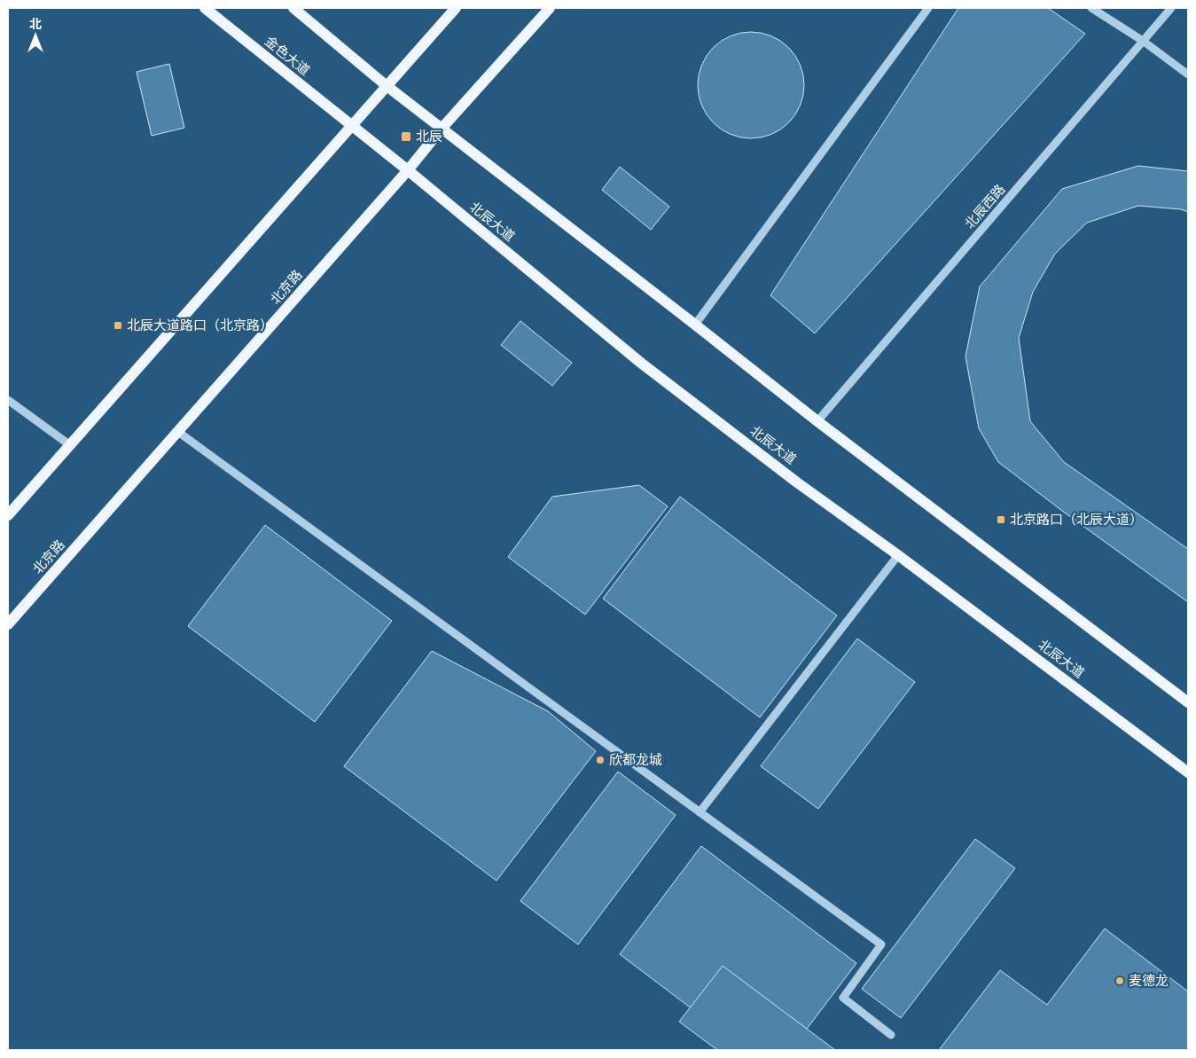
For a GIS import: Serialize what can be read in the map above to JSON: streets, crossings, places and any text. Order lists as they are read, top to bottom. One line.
{"streets":{"main road":["金色大道","北辰大道","北京路"],"street":["北辰西路"]},"crossings":[["金色大道","北辰大道"],["北辰大道","北京路"]],"places":{"transit":["北辰","北辰大道路口（北京路）","北京路口（北辰大道）"],"other":["欣都龙城","麦德龙"]},"north":"top"}
